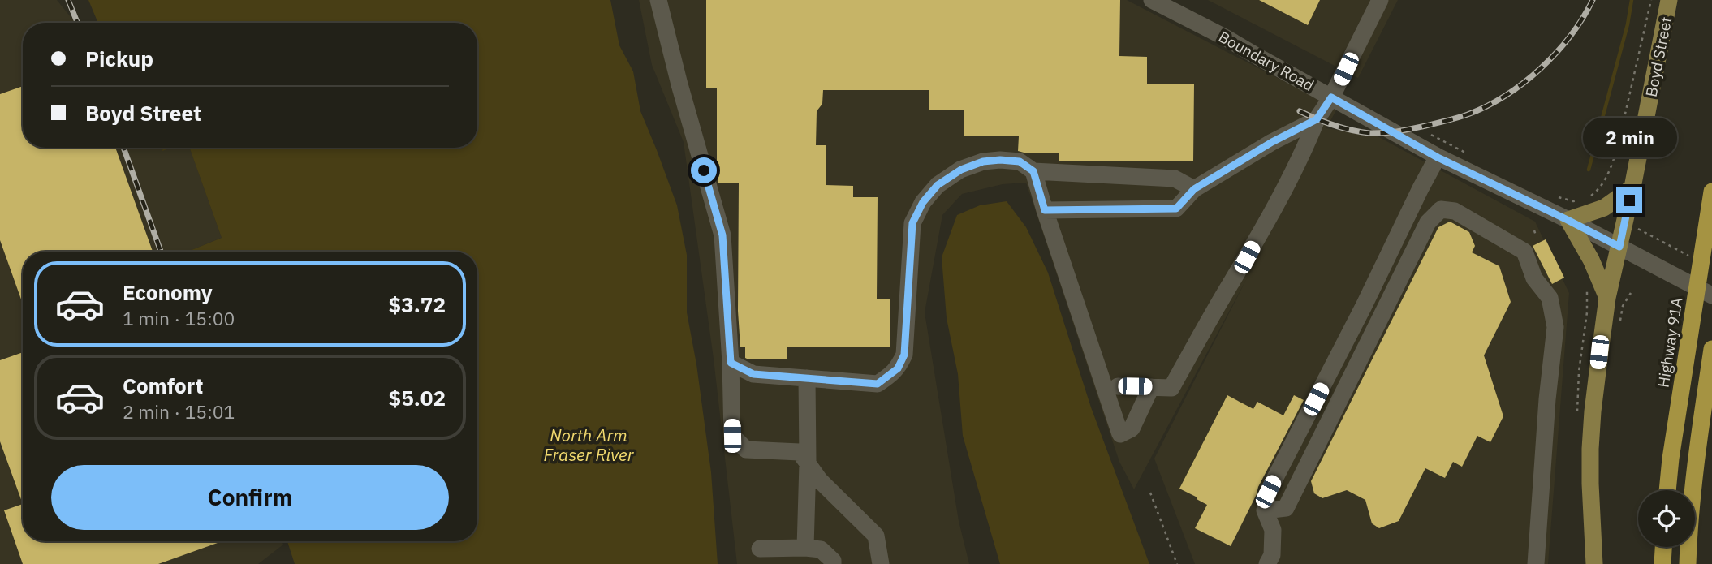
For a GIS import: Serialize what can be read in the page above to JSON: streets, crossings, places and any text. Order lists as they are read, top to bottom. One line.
{"streets":{"highway":["Highway 91A"],"main road":["Boyd Street"],"street":["Boundary Road"]},"crossings":[["Boyd Street","Boundary Road"]],"water":["North Arm Fraser River"],"page":{"banner":["Pickup","Boyd Street"],"bubble":"2 min","list":[{"name":"Economy","note":"1 min · 15:00","value":"$3.72"},{"name":"Comfort","note":"2 min · 15:01","value":"$5.02"}],"buttons":"Confirm"}}
